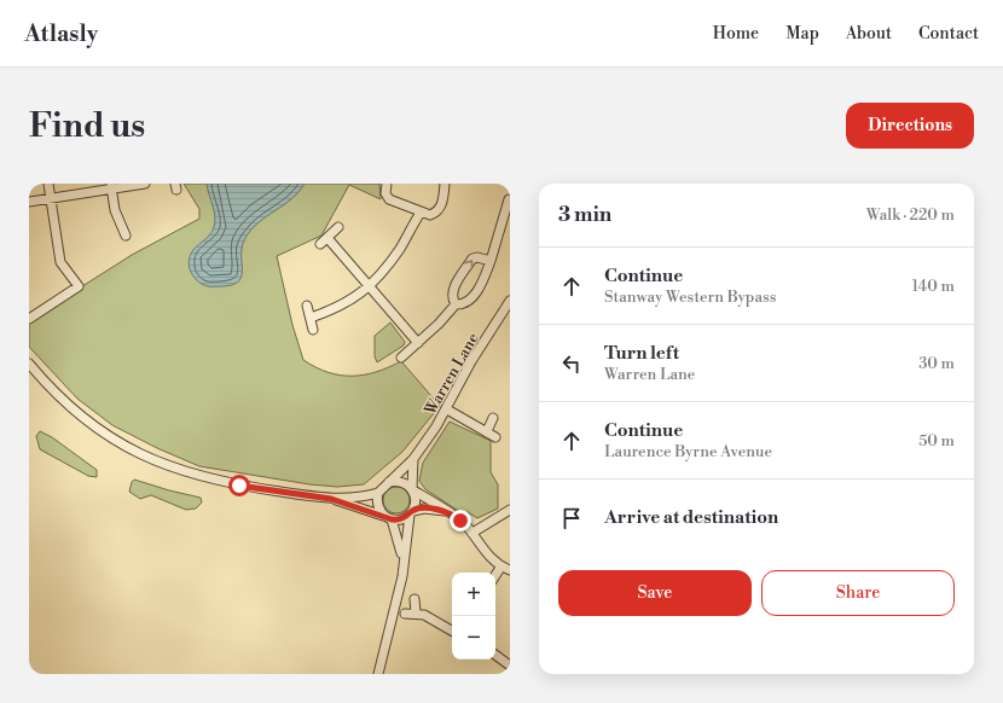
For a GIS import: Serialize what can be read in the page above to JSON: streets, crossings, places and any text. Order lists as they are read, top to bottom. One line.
{"streets":{"street":["Warren Lane"]},"page":{"header":"Atlasly","nav":["Home","Map","About","Contact"],"buttons":["Directions",["Save","Share"]],"title":"Find us","heading":["3 min","Walk · 220 m"],"list":[["Continue","Stanway Western Bypass","140 m"],["Turn left","Warren Lane","30 m"],["Continue","Laurence Byrne Avenue","50 m"],"Arrive at destination"],"map_buttons":["+","−"]}}
